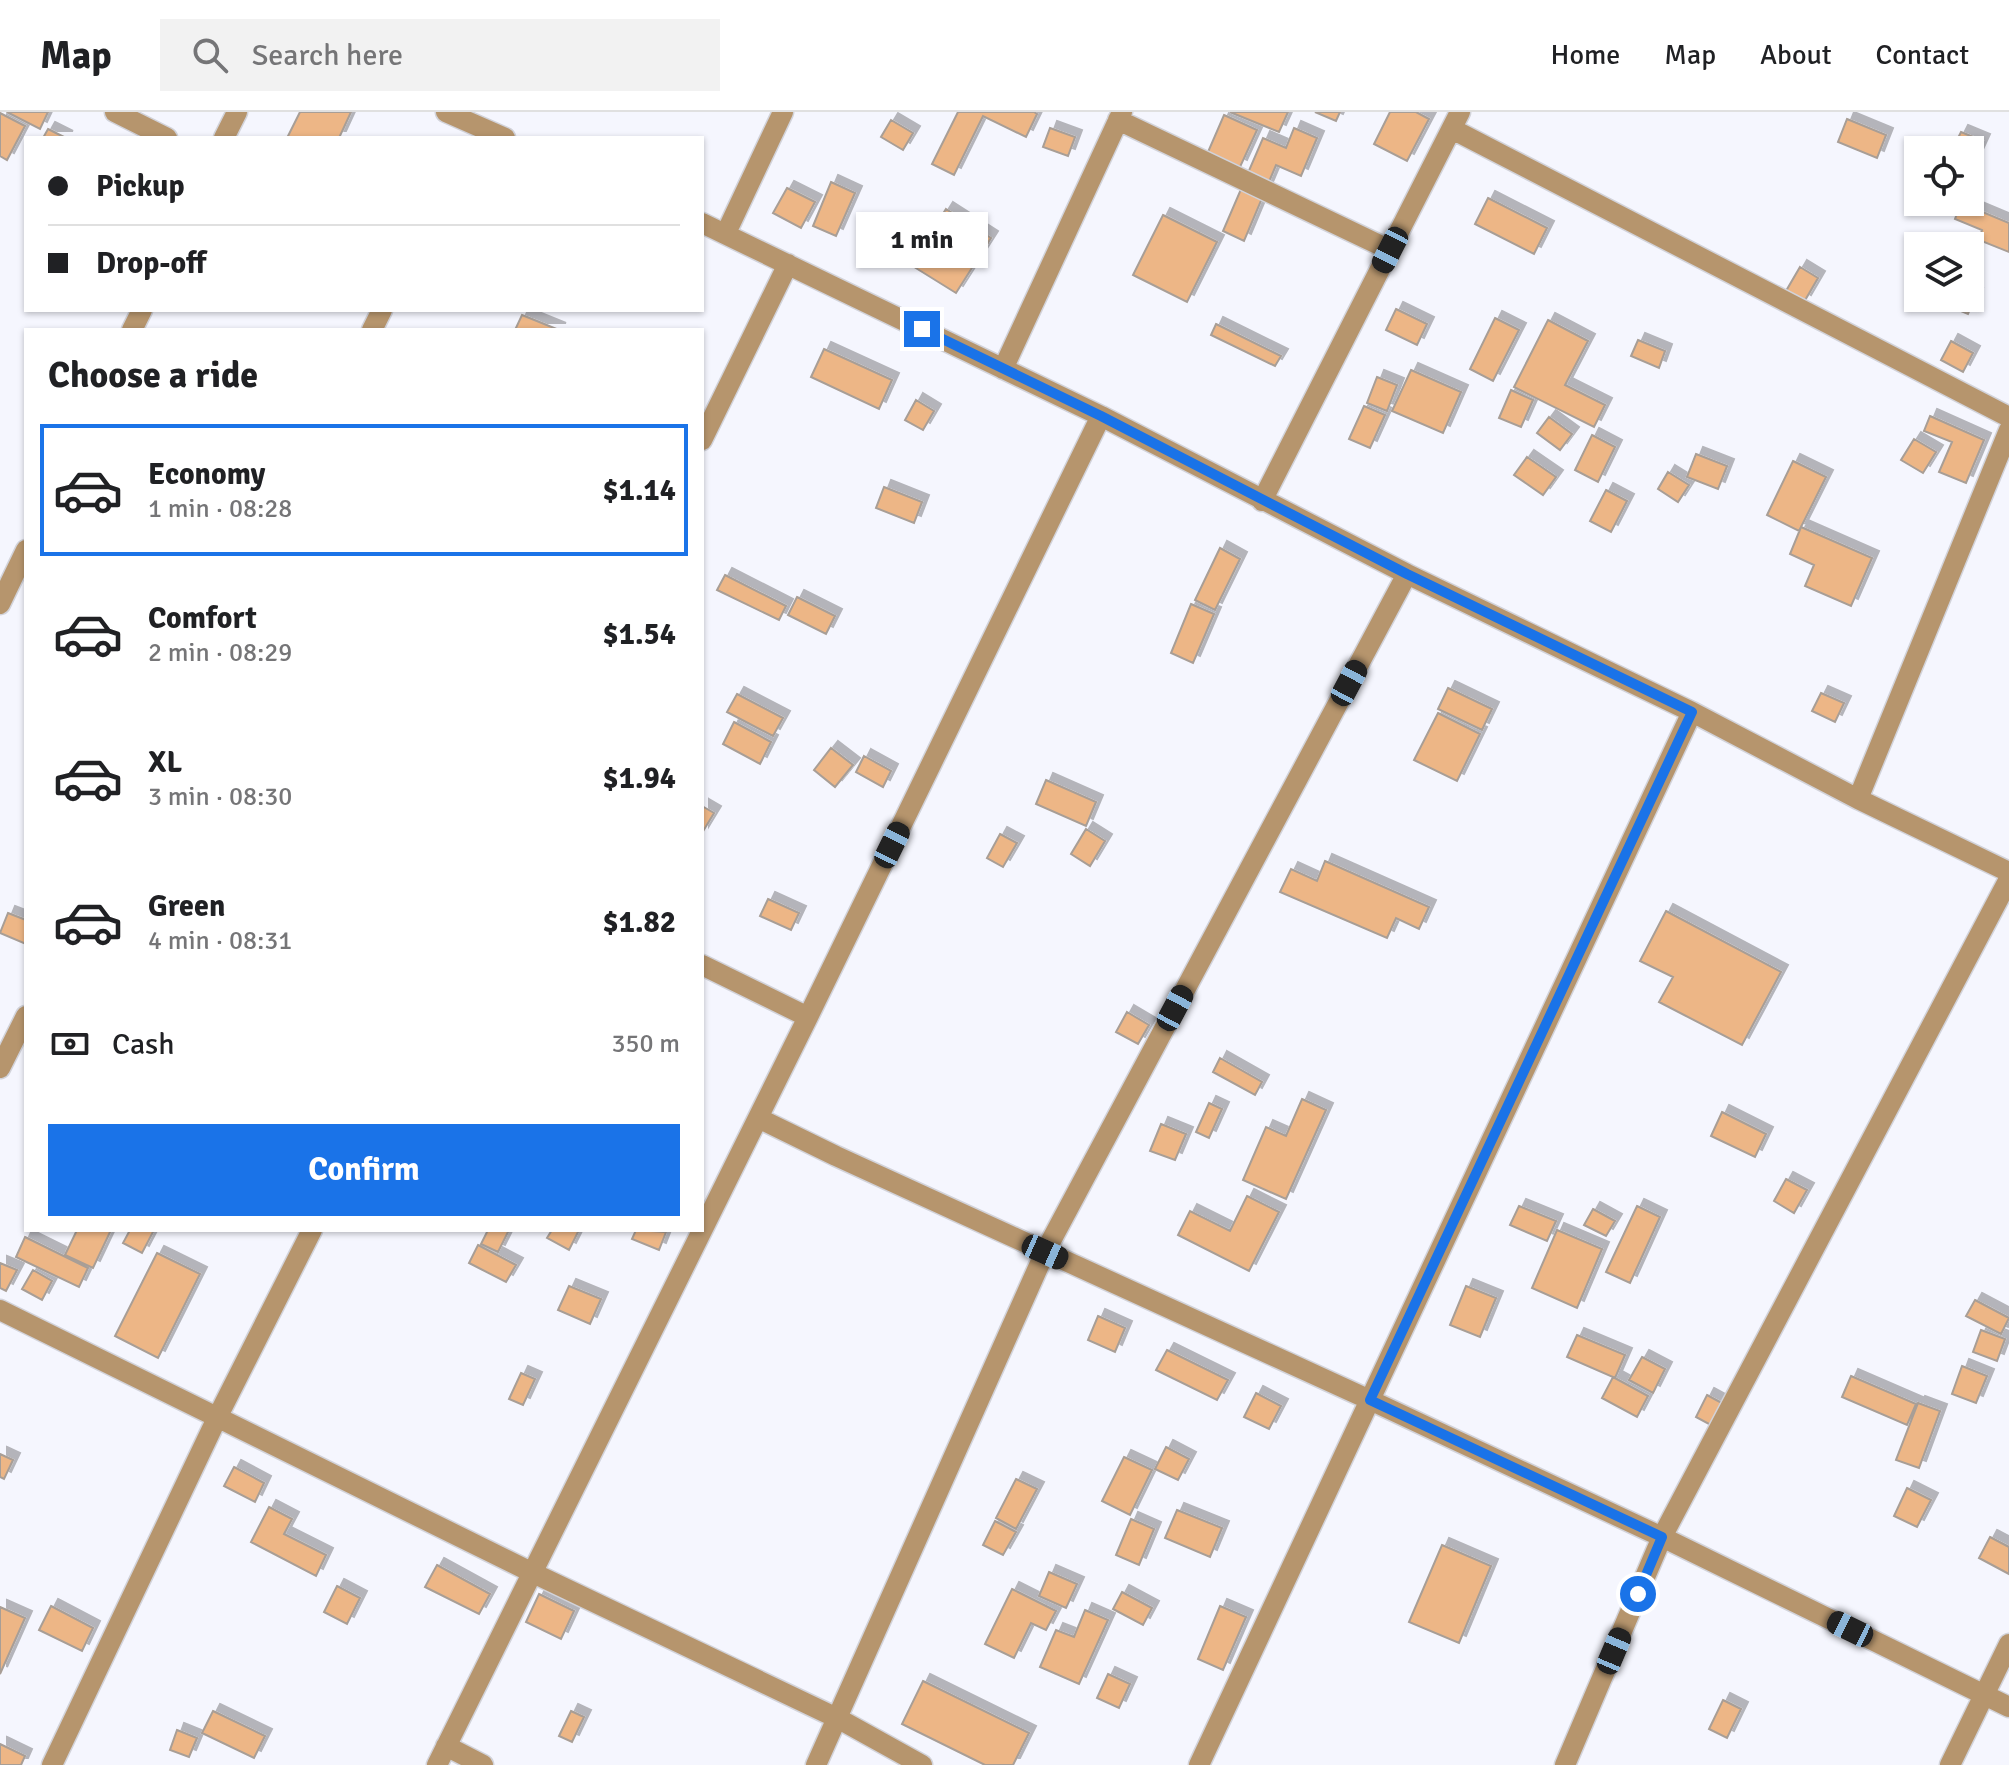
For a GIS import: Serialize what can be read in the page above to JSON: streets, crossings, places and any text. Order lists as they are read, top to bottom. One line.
{"page":{"header":"Map","search":"Search here","nav":["Home","Map","About","Contact"],"banner":["Pickup","Drop-off"],"bubble":"1 min","heading":"Choose a ride","list":[{"name":"Economy","note":"1 min · 08:28","value":"$1.14"},{"name":"Comfort","note":"2 min · 08:29","value":"$1.54"},{"name":"XL","note":"3 min · 08:30","value":"$1.94"},{"name":"Green","note":"4 min · 08:31","value":"$1.82"}],"pay":["Cash","350 m"],"buttons":"Confirm"}}
